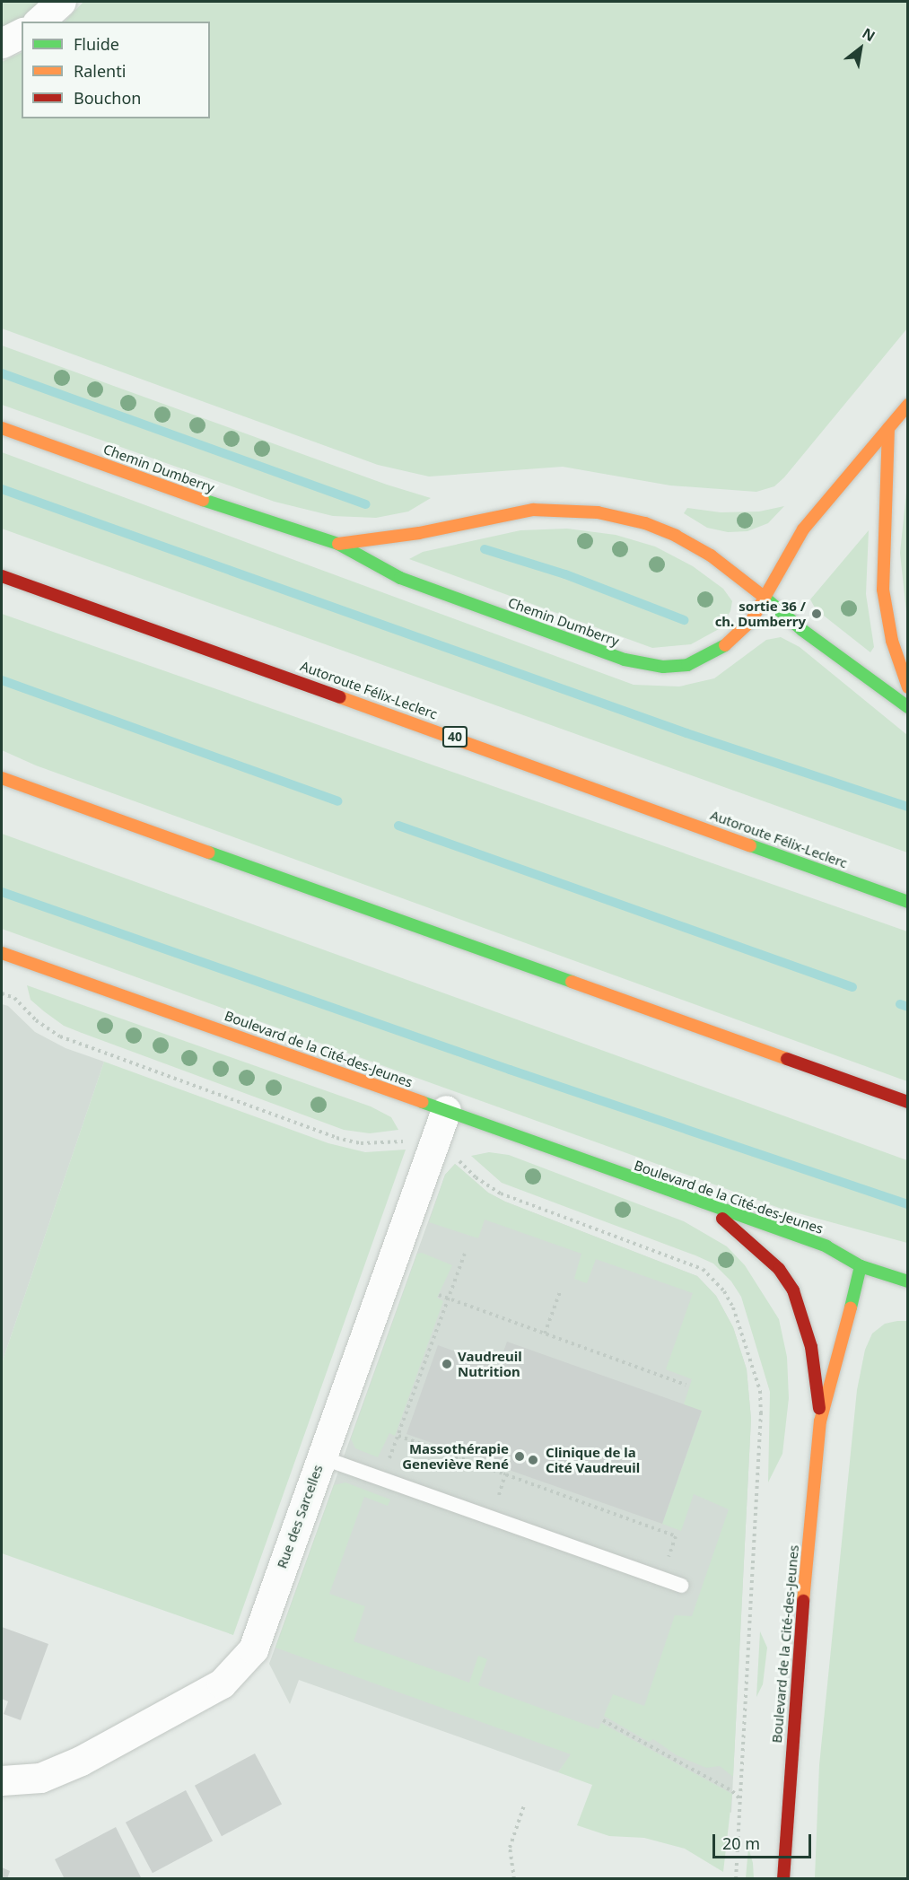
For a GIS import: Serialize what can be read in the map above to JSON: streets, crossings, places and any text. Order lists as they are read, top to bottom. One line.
{"streets":{"main road":["Chemin Dumberry","Autoroute Félix-Leclerc","40","Boulevard de la Cité-des-Jeunes"],"street":["Rue des Sarcelles"]},"crossings":[["Boulevard de la Cité-des-Jeunes","Rue des Sarcelles"]],"places":["sortie 36 / ch. Dumberry","Vaudreuil Nutrition","Massothérapie Geneviève René","Clinique de la Cité Vaudreuil"],"legend":["Fluide","Ralenti","Bouchon"],"scale_bar":"20 m","north":"top right"}
